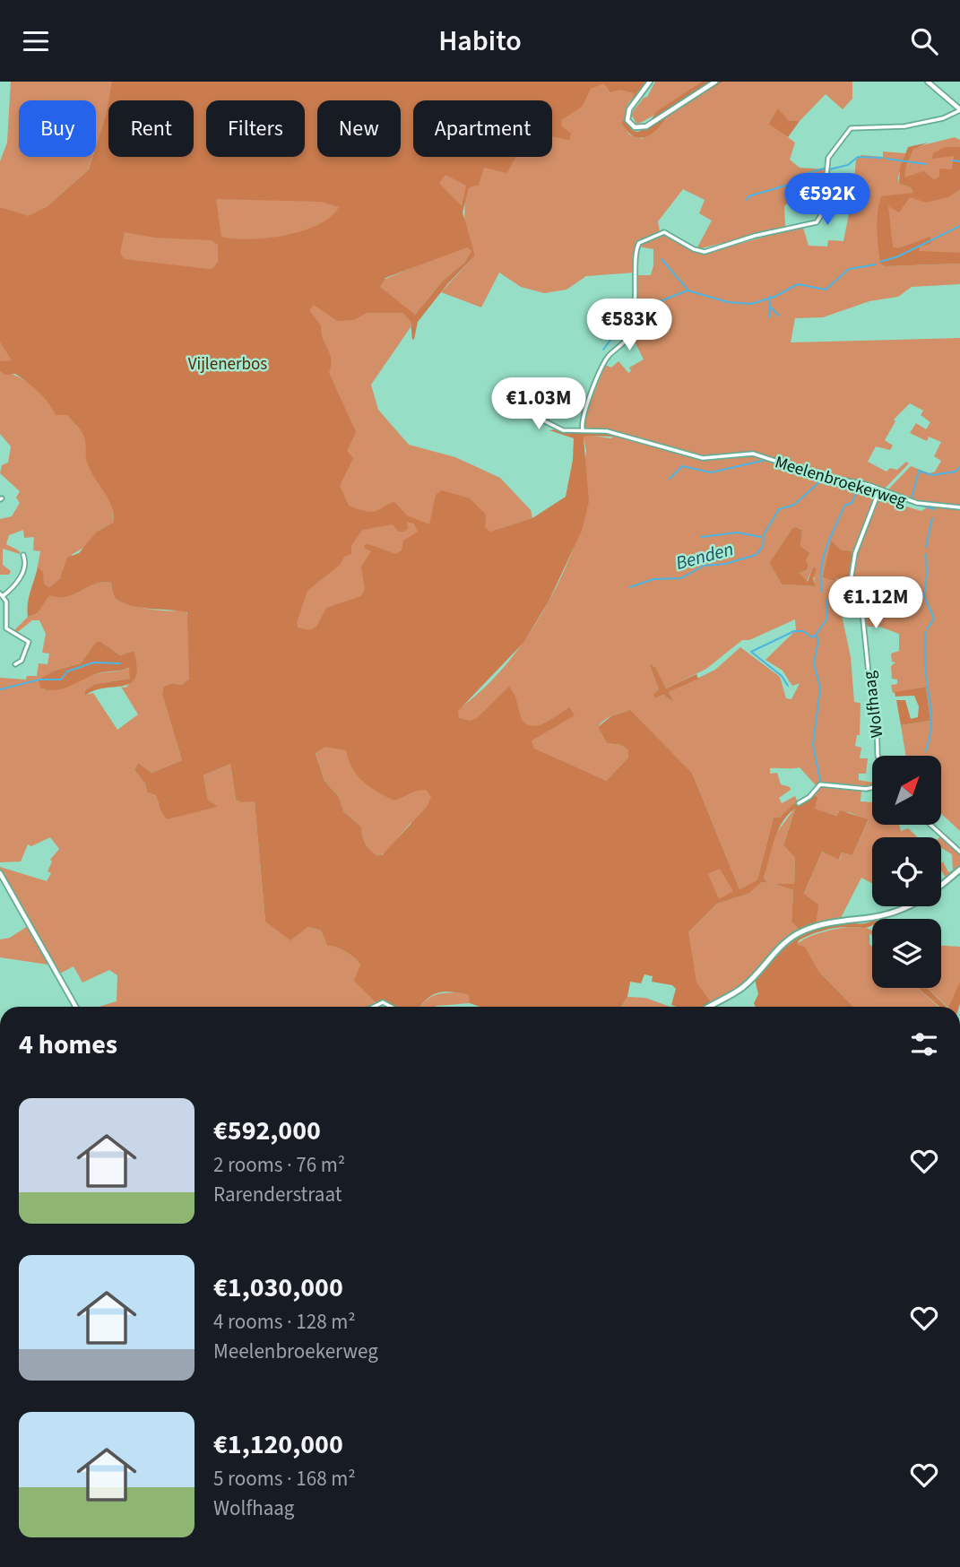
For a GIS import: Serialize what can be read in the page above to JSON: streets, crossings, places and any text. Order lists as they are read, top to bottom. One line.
{"streets":{"street":["Meelenbroekerweg","Wolfhaag"]},"crossings":[["Meelenbroekerweg","Wolfhaag"]],"water":["Benden"],"parks":["Vijlenerbos"],"north":"top right","page":{"header":"Habito","chip":["Buy","Rent","Filters","New","Apartment"],"price":["€592K","€583K","€1.03M","€1.12M"],"heading":"4 homes","list":[{"name":"€592,000","note":"2 rooms · 76 m² · Rarenderstraat"},{"name":"€1,030,000","note":"4 rooms · 128 m² · Meelenbroekerweg"},{"name":"€1,120,000","note":"5 rooms · 168 m² · Wolfhaag"}]}}
